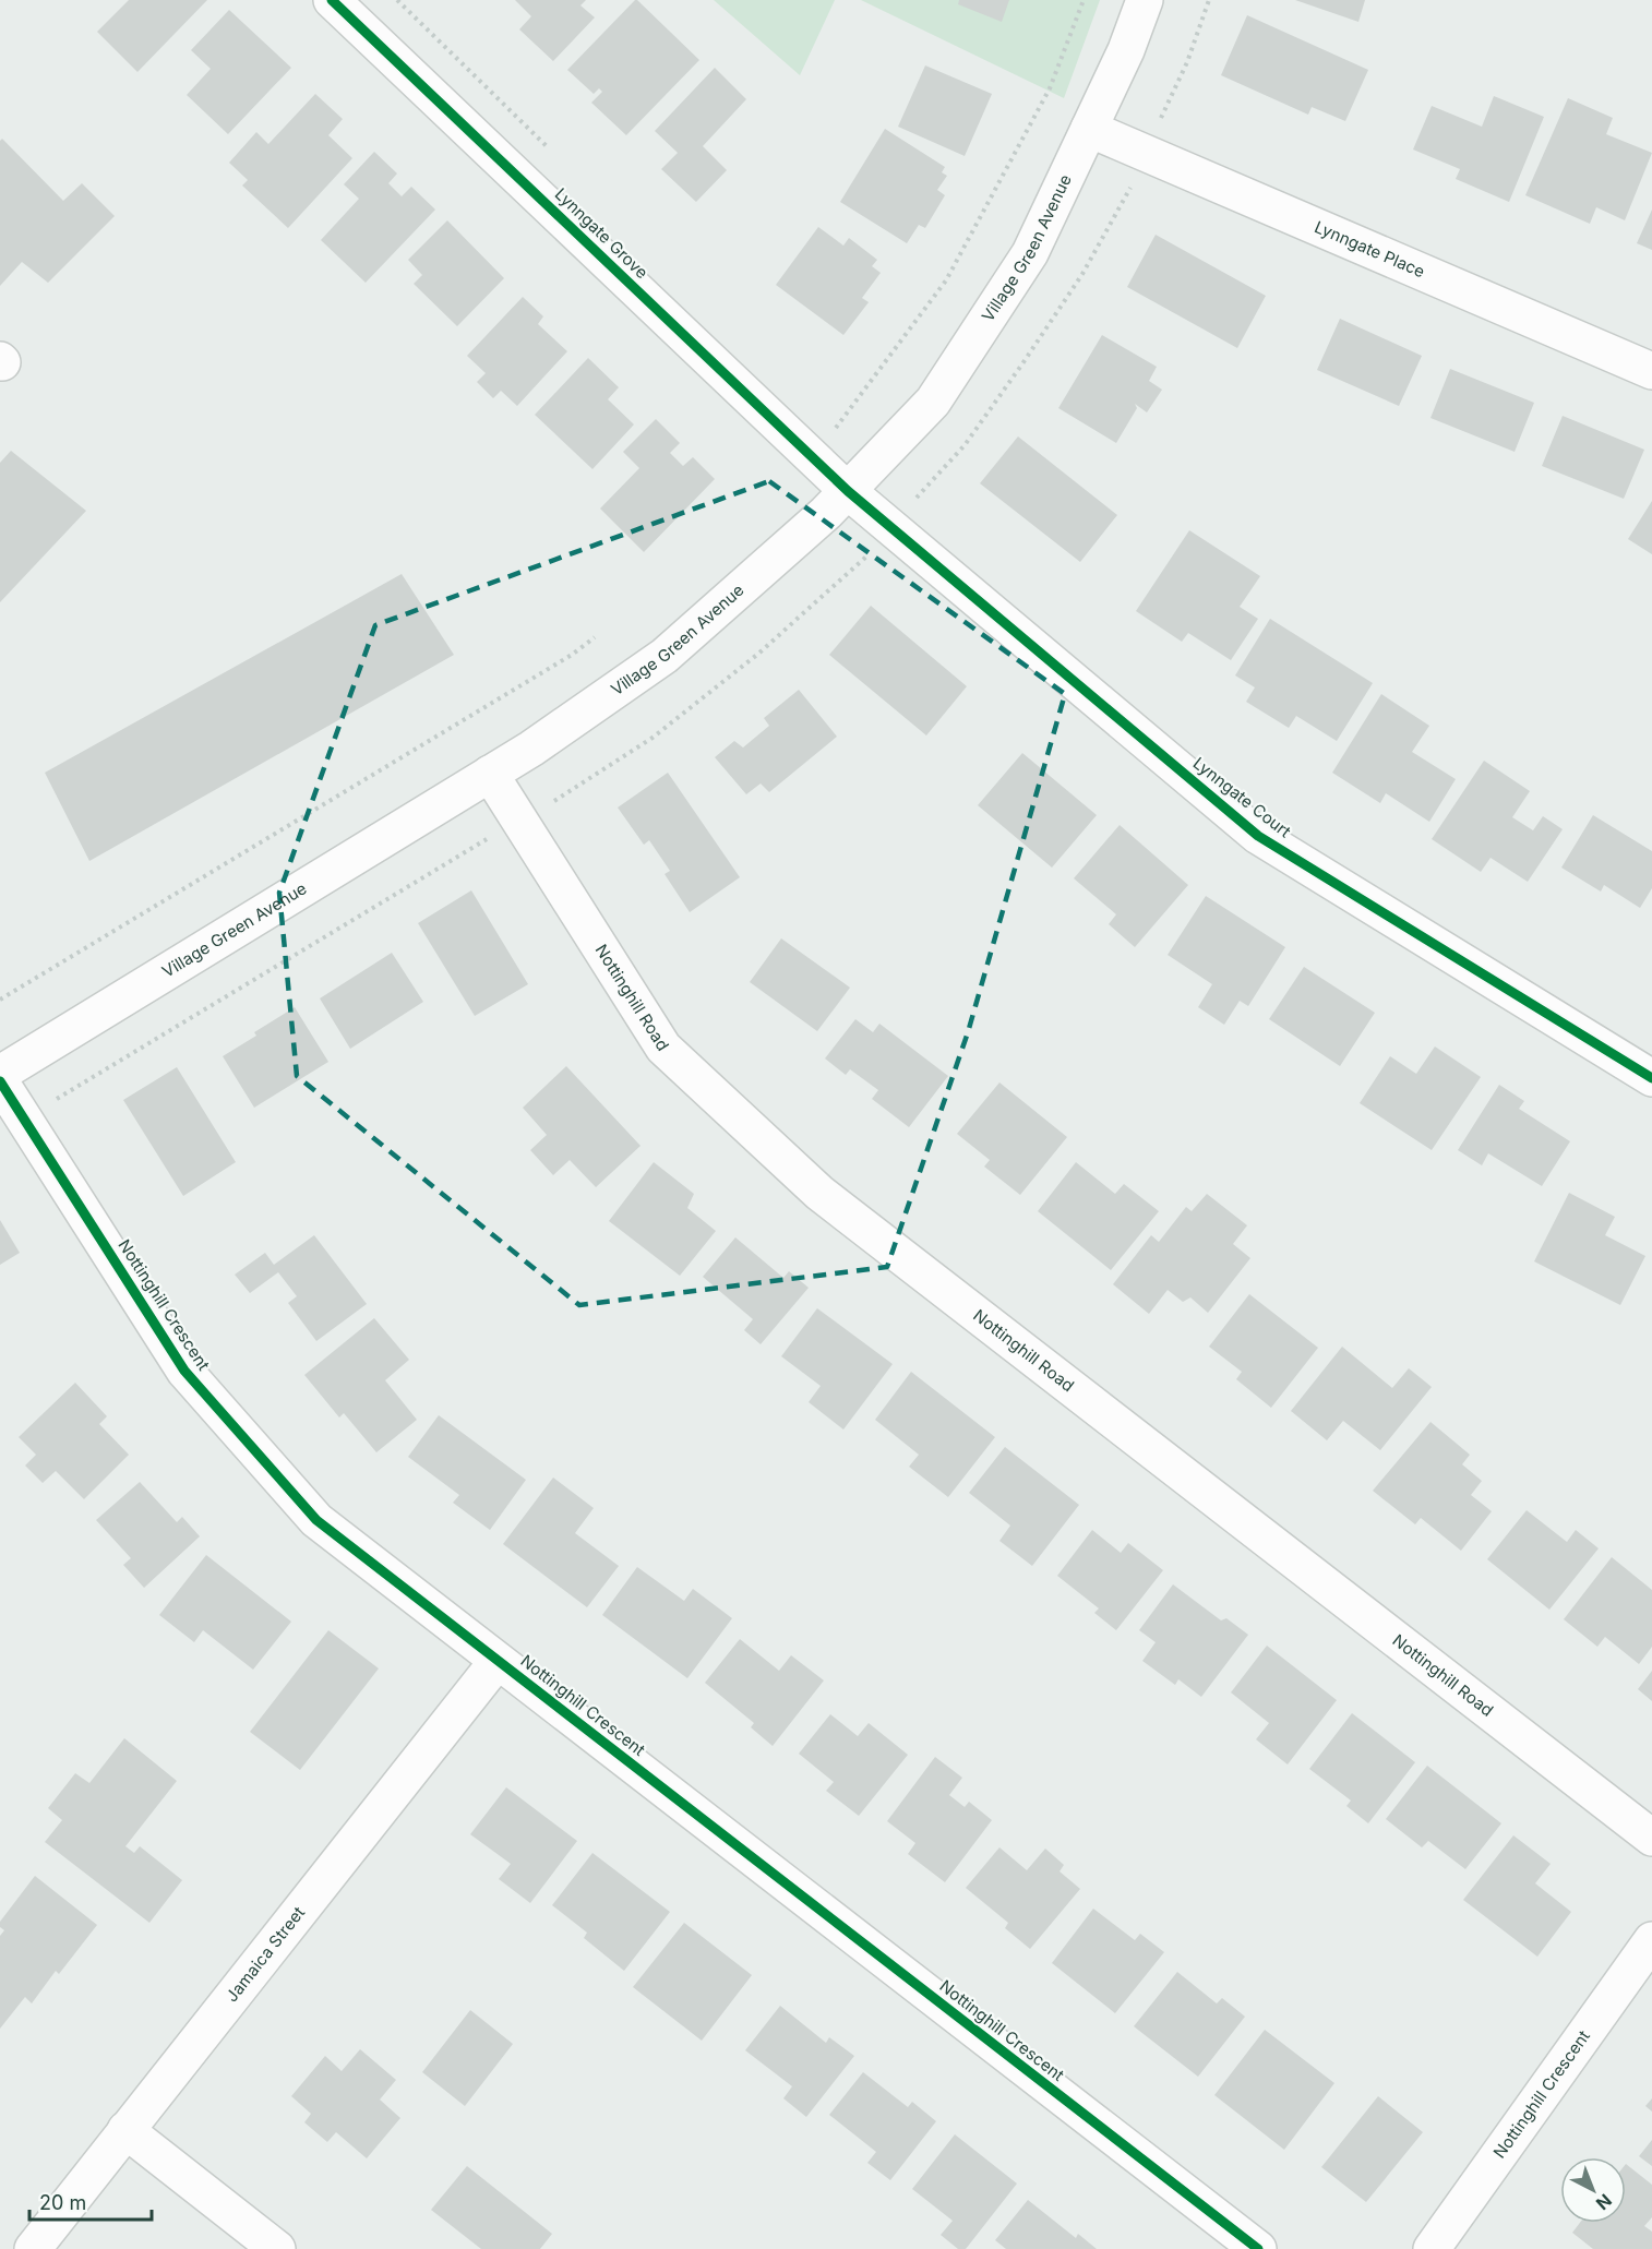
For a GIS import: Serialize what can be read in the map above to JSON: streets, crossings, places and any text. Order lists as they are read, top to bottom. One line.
{"streets":{"street":["Lynngate Grove","Village Green Avenue","Lynngate Place","Lynngate Court","Nottinghill Road","Nottinghill Crescent","Jamaica Street"]},"crossings":[["Lynngate Grove","Village Green Avenue"],["Lynngate Grove","Lynngate Court"],["Village Green Avenue","Lynngate Place"],["Village Green Avenue","Lynngate Court"],["Village Green Avenue","Nottinghill Road"],["Nottinghill Crescent","Jamaica Street"]],"scale_bar":"20 m","north":"bottom right"}
